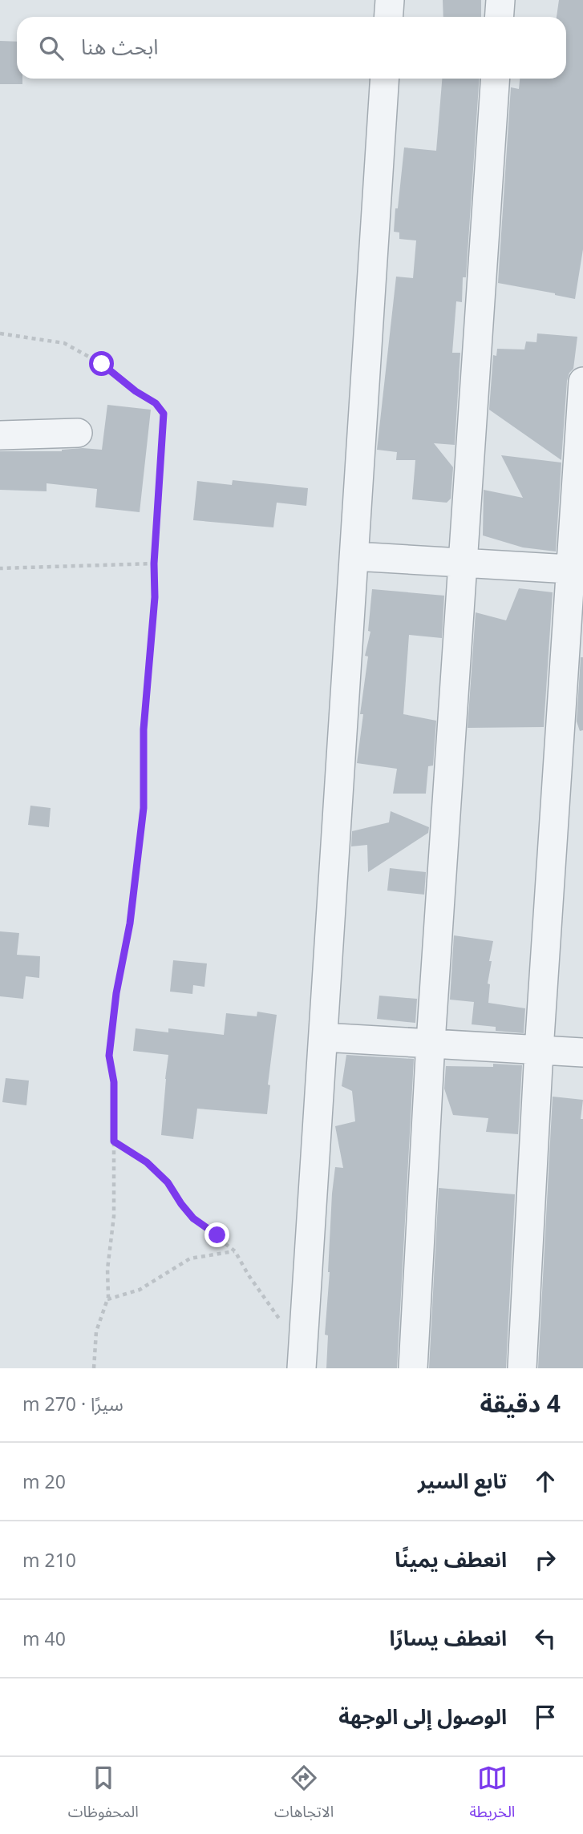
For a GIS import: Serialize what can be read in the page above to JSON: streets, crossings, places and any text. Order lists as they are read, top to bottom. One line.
{"page":{"search":"ابحث هنا","heading":["4 دقيقة","سيرًا · 270 m"],"list":[["تابع السير","20 m"],["انعطف يمينًا","210 m"],["انعطف يسارًا","40 m"],"الوصول إلى الوجهة"],"nav":["الخريطة","الاتجاهات","المحفوظات"]}}
